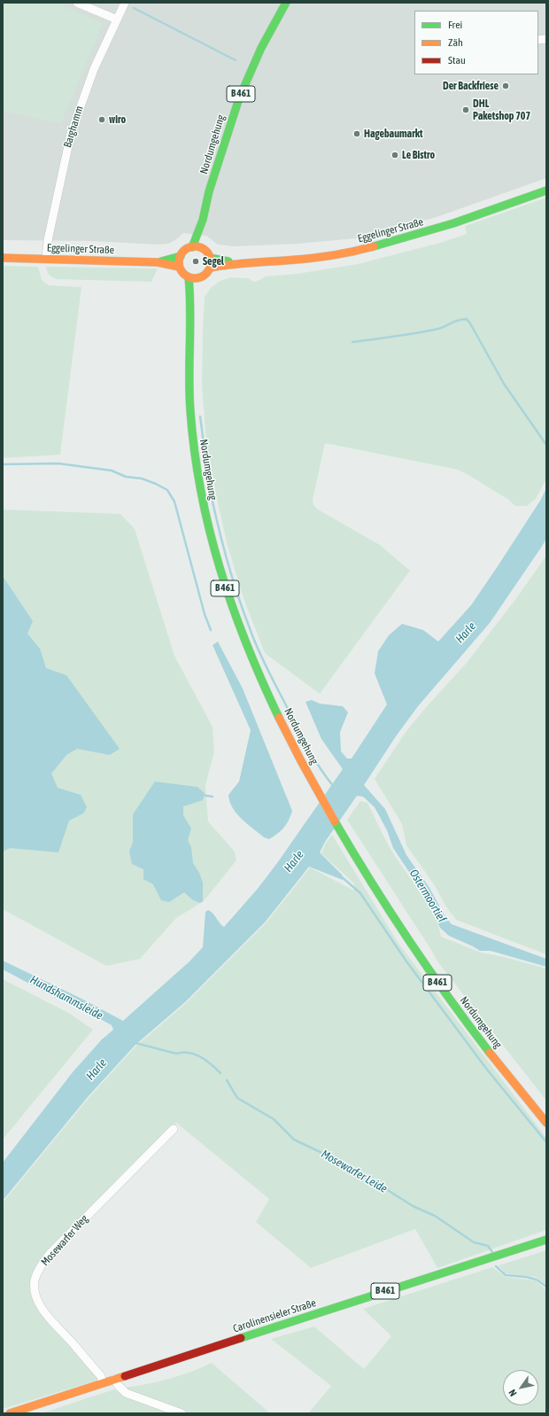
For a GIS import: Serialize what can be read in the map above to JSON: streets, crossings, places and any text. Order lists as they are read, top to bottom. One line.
{"streets":{"main road":["B 461","Nordumgehung","Eggelinger Straße","Carolinensieler Straße"],"street":["Barghamm","Mosewarfer Weg"]},"crossings":[["Barghamm","Eggelinger Straße"],["Nordumgehung","Eggelinger Straße"],["Mosewarfer Weg","Carolinensieler Straße"]],"water":["Harle","Ostermoortief","Hundshammsleide","Mosewarfer Leide"],"places":["Der Backfriese","DHL Paketshop 707","wiro","Hagebaumarkt","Le Bistro","Segel"],"legend":["Frei","Zäh","Stau"],"north":"bottom left"}
